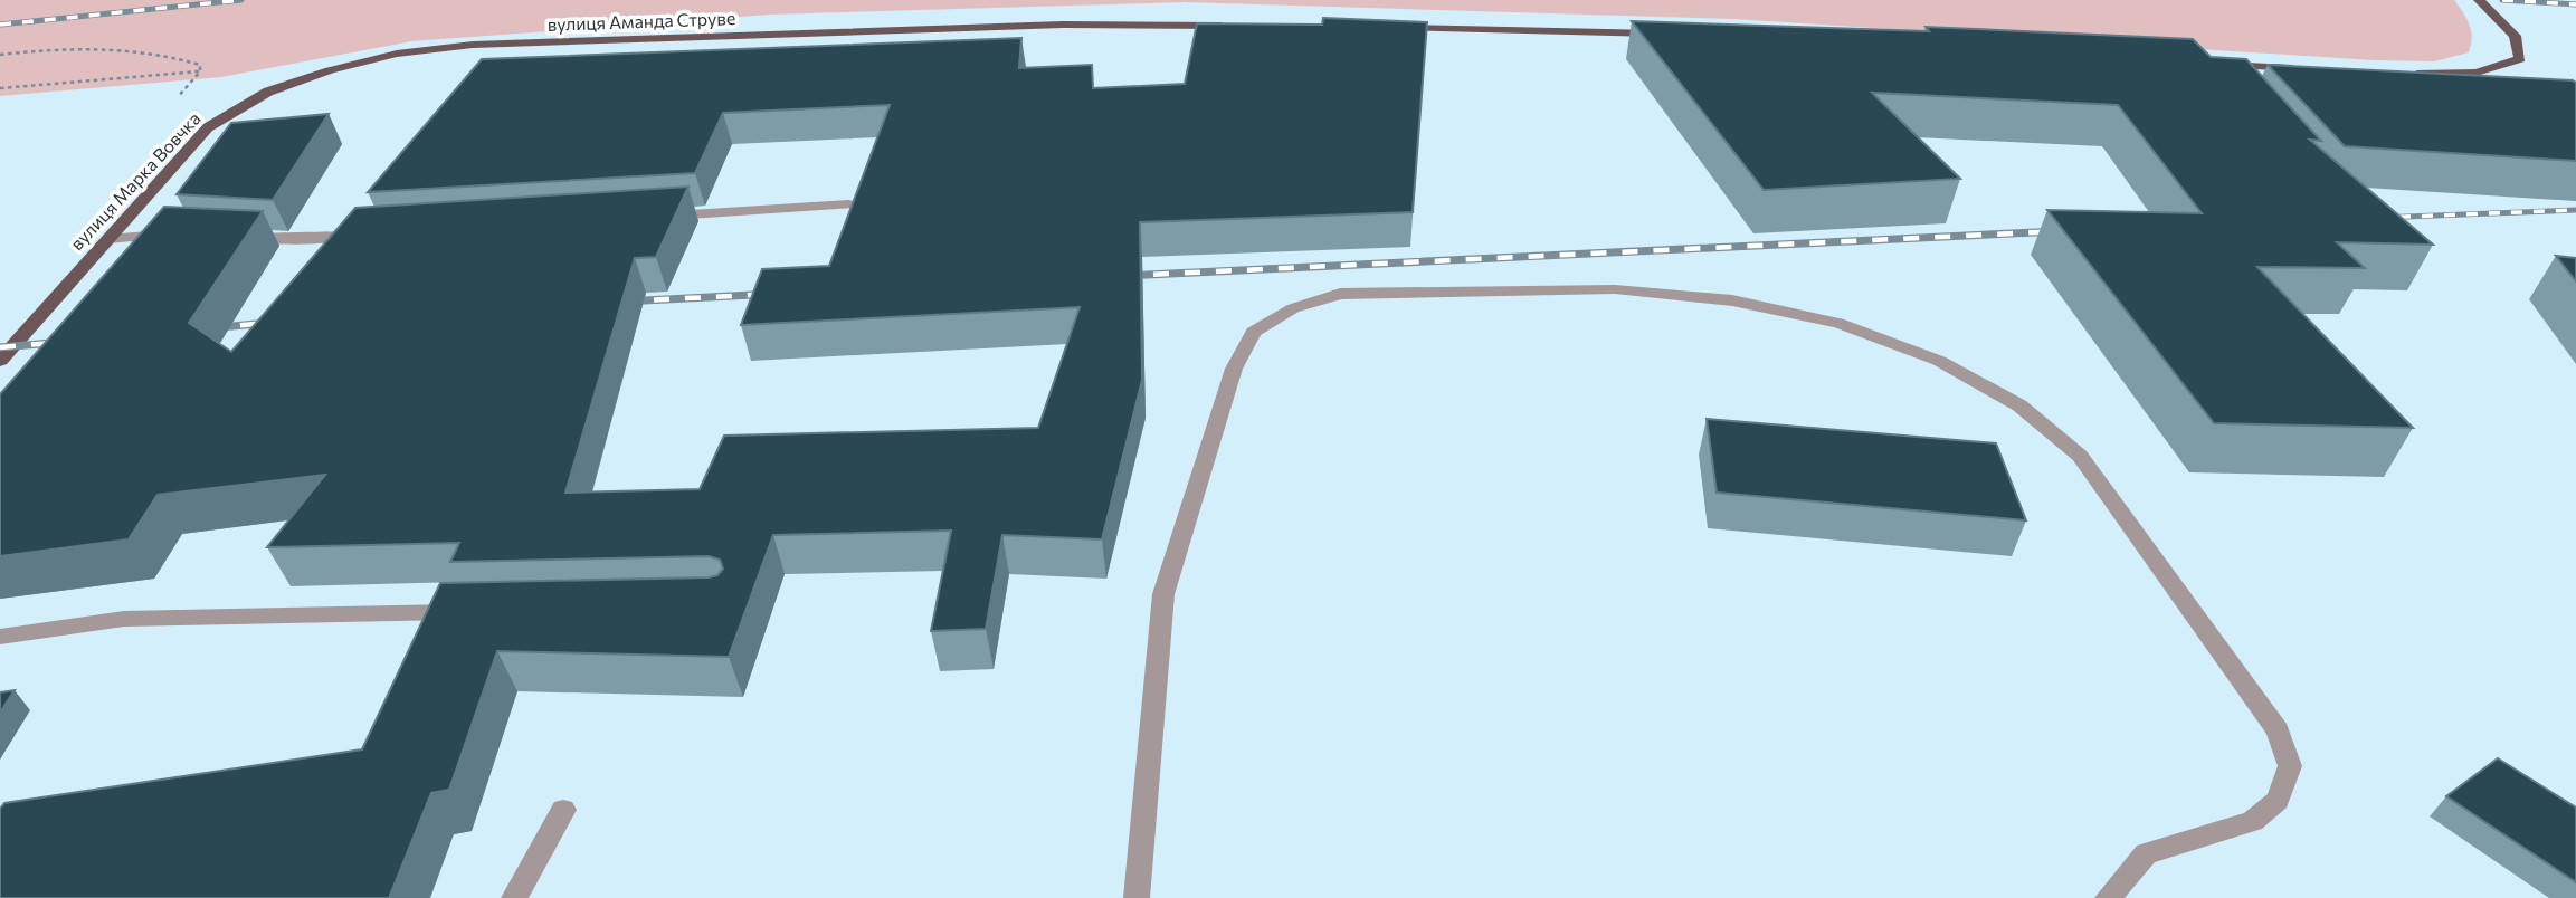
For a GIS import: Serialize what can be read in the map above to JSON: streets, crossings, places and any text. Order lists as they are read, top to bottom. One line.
{"streets":{"main road":["вулиця Аманда Струве","вулиця Марка Вовчка"]},"crossings":[["вулиця Аманда Струве","вулиця Марка Вовчка"]]}
